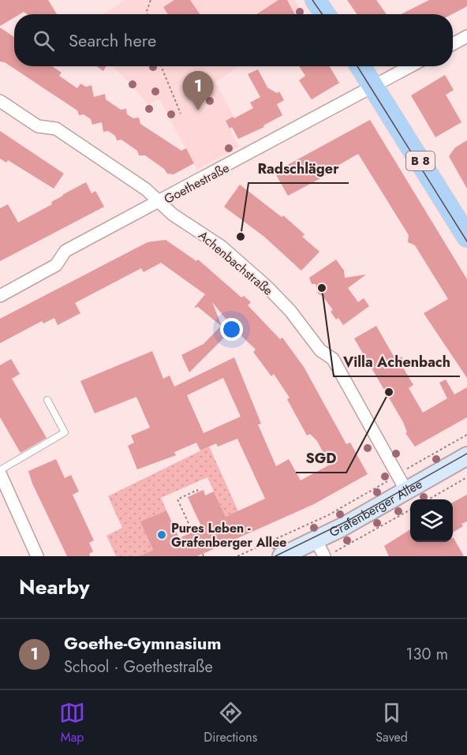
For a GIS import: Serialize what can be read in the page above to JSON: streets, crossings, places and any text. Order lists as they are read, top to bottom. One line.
{"streets":{"main road":["B 8","Grafenberger Allee"],"street":["Goethestraße","Achenbachstraße"]},"crossings":[["B 8","Goethestraße"],["Goethestraße","Achenbachstraße"],["Achenbachstraße","Grafenberger Allee"]],"places":["Radschläger","Villa Achenbach","SGD","Pures Leben - Grafenberger Allee"],"page":{"search":"Search here","pins":"1","heading":"Nearby","list":[{"mark":"1","name":"Goethe-Gymnasium","note":"School · Goethestraße","value":"130 m"}],"nav":["Map","Directions","Saved"]}}
